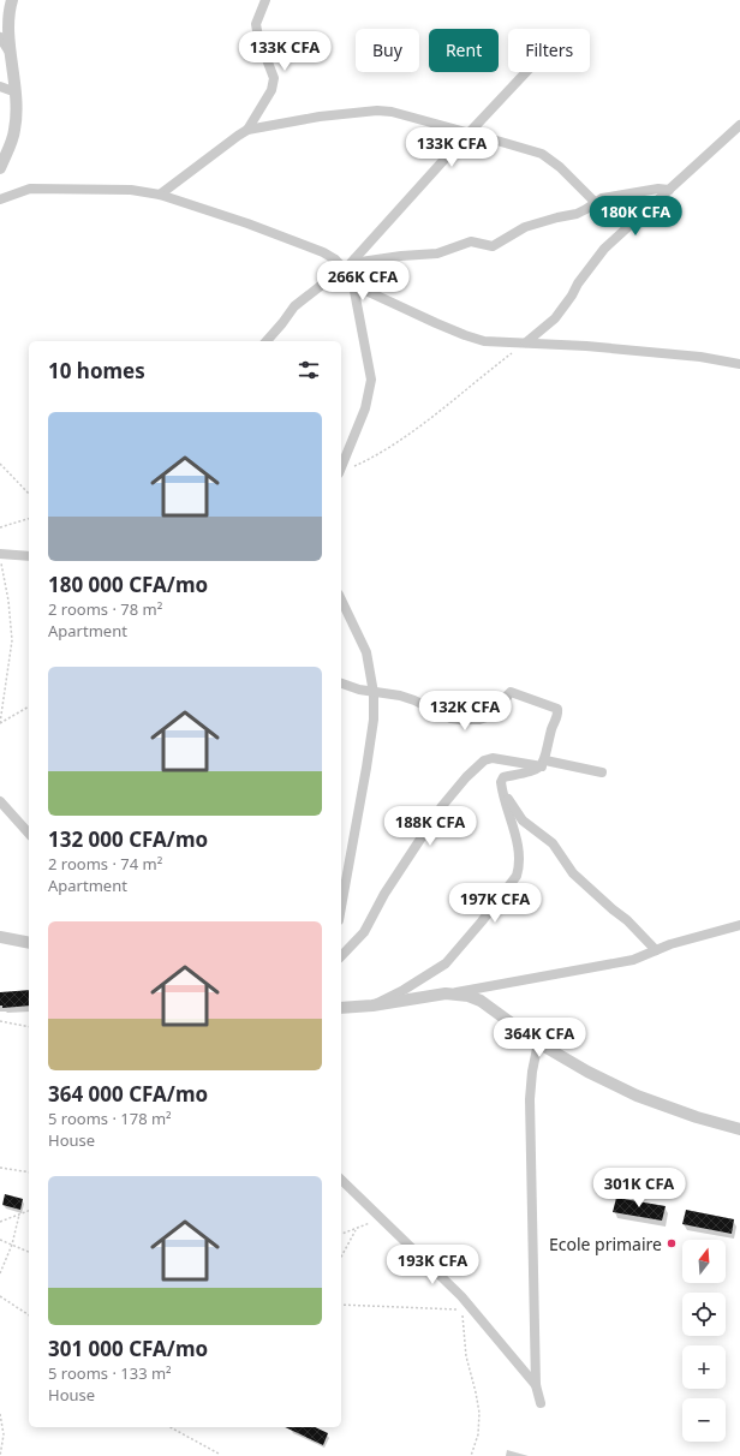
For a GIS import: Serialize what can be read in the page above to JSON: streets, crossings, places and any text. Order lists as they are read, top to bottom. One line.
{"places":["Ecole primaire"],"north":"top","page":{"chip":["Buy","Rent","Filters"],"price":["133K CFA","133K CFA","180K CFA","266K CFA","132K CFA","188K CFA","197K CFA","364K CFA","301K CFA","193K CFA"],"heading":"10 homes","list":[{"name":"180 000 CFA/mo","note":"2 rooms · 78 m² · Apartment"},{"name":"132 000 CFA/mo","note":"2 rooms · 74 m² · Apartment"},{"name":"364 000 CFA/mo","note":"5 rooms · 178 m² · House"},{"name":"301 000 CFA/mo","note":"5 rooms · 133 m² · House"}],"map_buttons":["+","−"]}}
